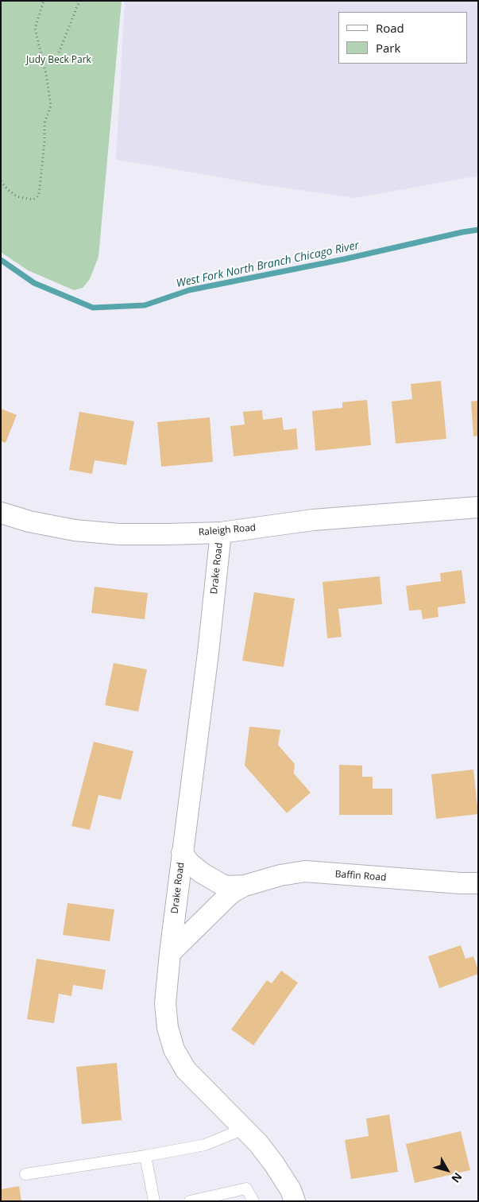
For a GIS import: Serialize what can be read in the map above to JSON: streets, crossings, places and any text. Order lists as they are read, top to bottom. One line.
{"streets":{"street":["Raleigh Road","Drake Road","Baffin Road"]},"crossings":[["Raleigh Road","Drake Road"],["Drake Road","Baffin Road"]],"water":["West Fork North Branch Chicago River"],"parks":["Judy Beck Park"],"legend":["Road","Park"],"north":"bottom right"}
